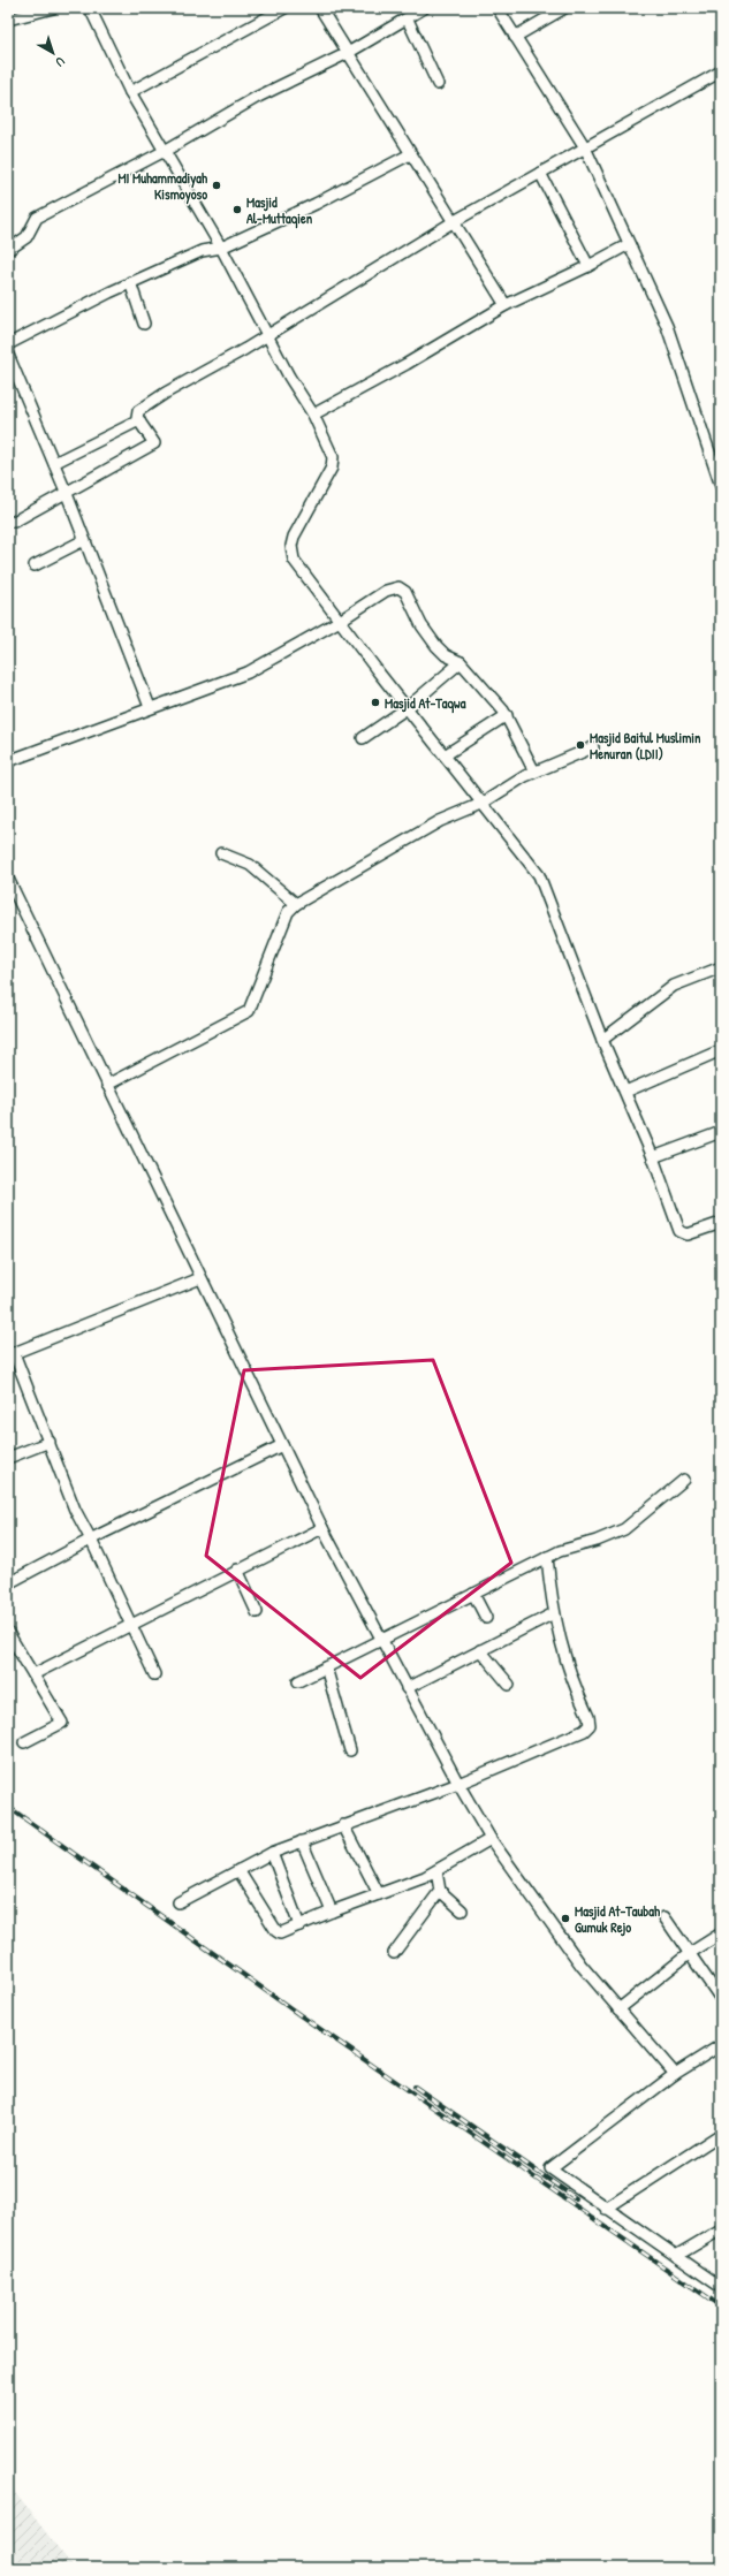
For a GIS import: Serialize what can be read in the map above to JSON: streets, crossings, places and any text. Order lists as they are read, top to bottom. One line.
{"places":["MI Muhammadiyah Kismoyoso","Masjid Al-Muttaqien","Masjid At-Taqwa","Masjid Baitul Muslimin Menuran (LDII)","Masjid At-Taubah Gumuk Rejo"],"north":"bottom right"}
